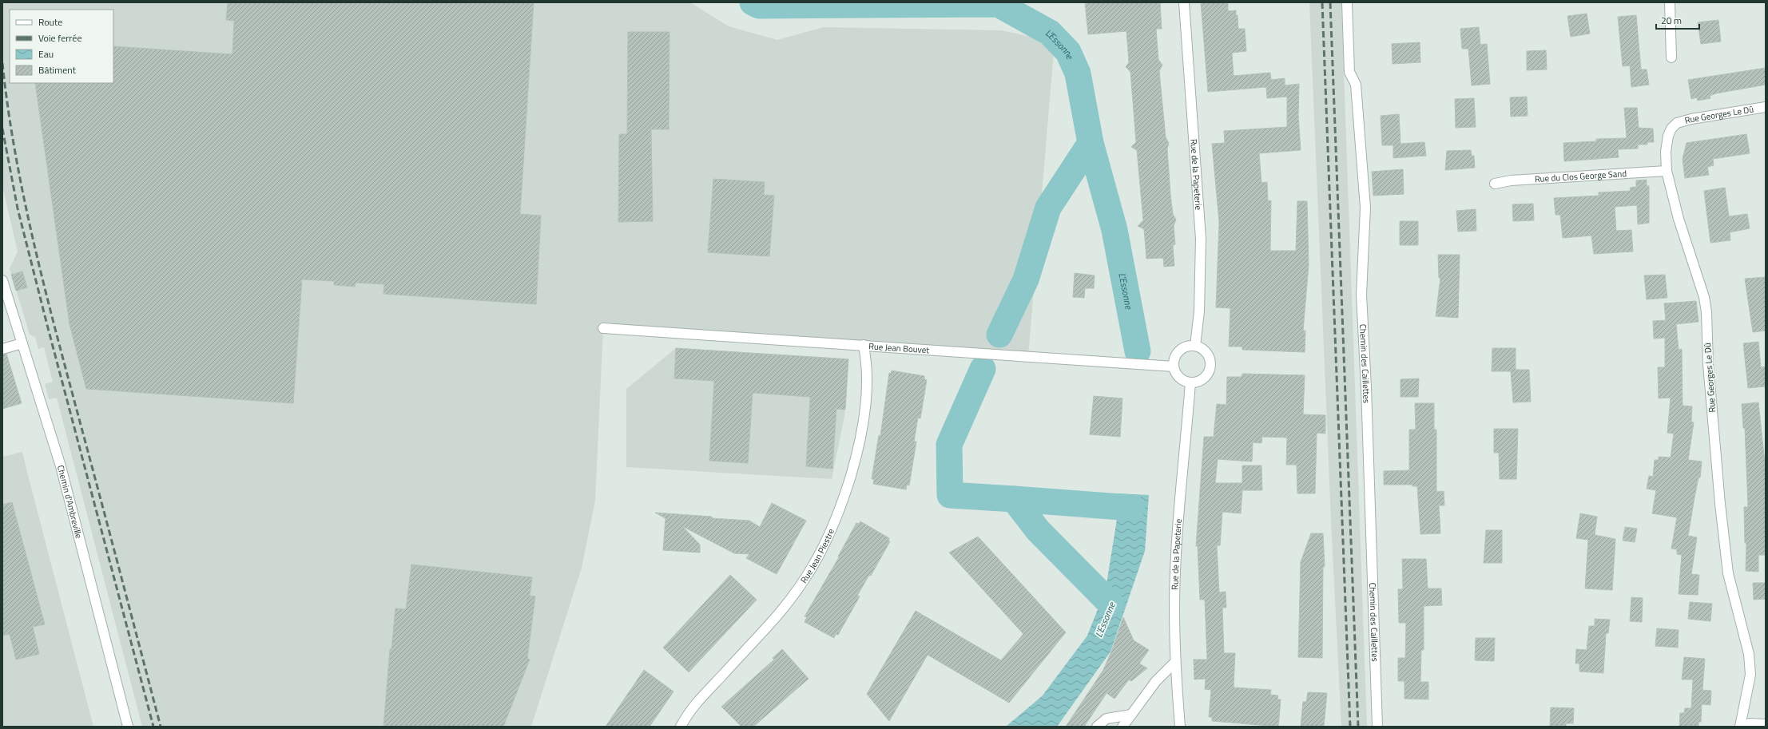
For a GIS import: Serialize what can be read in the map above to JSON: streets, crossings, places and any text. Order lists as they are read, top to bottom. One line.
{"streets":{"street":["Rue Georges Le Dû","Rue de la Papeterie","Rue du Clos George Sand","Rue Jean Bouvet","Chemin des Caillettes","Chemin d'Ambreville","Rue Jean Piestre"]},"crossings":[["Rue Georges Le Dû","Rue du Clos George Sand"],["Rue de la Papeterie","Rue Jean Bouvet"],["Rue Jean Bouvet","Rue Jean Piestre"]],"water":["L'Essonne"],"legend":["Route","Voie ferrée","Eau","Bâtiment"],"scale_bar":"20 m"}
